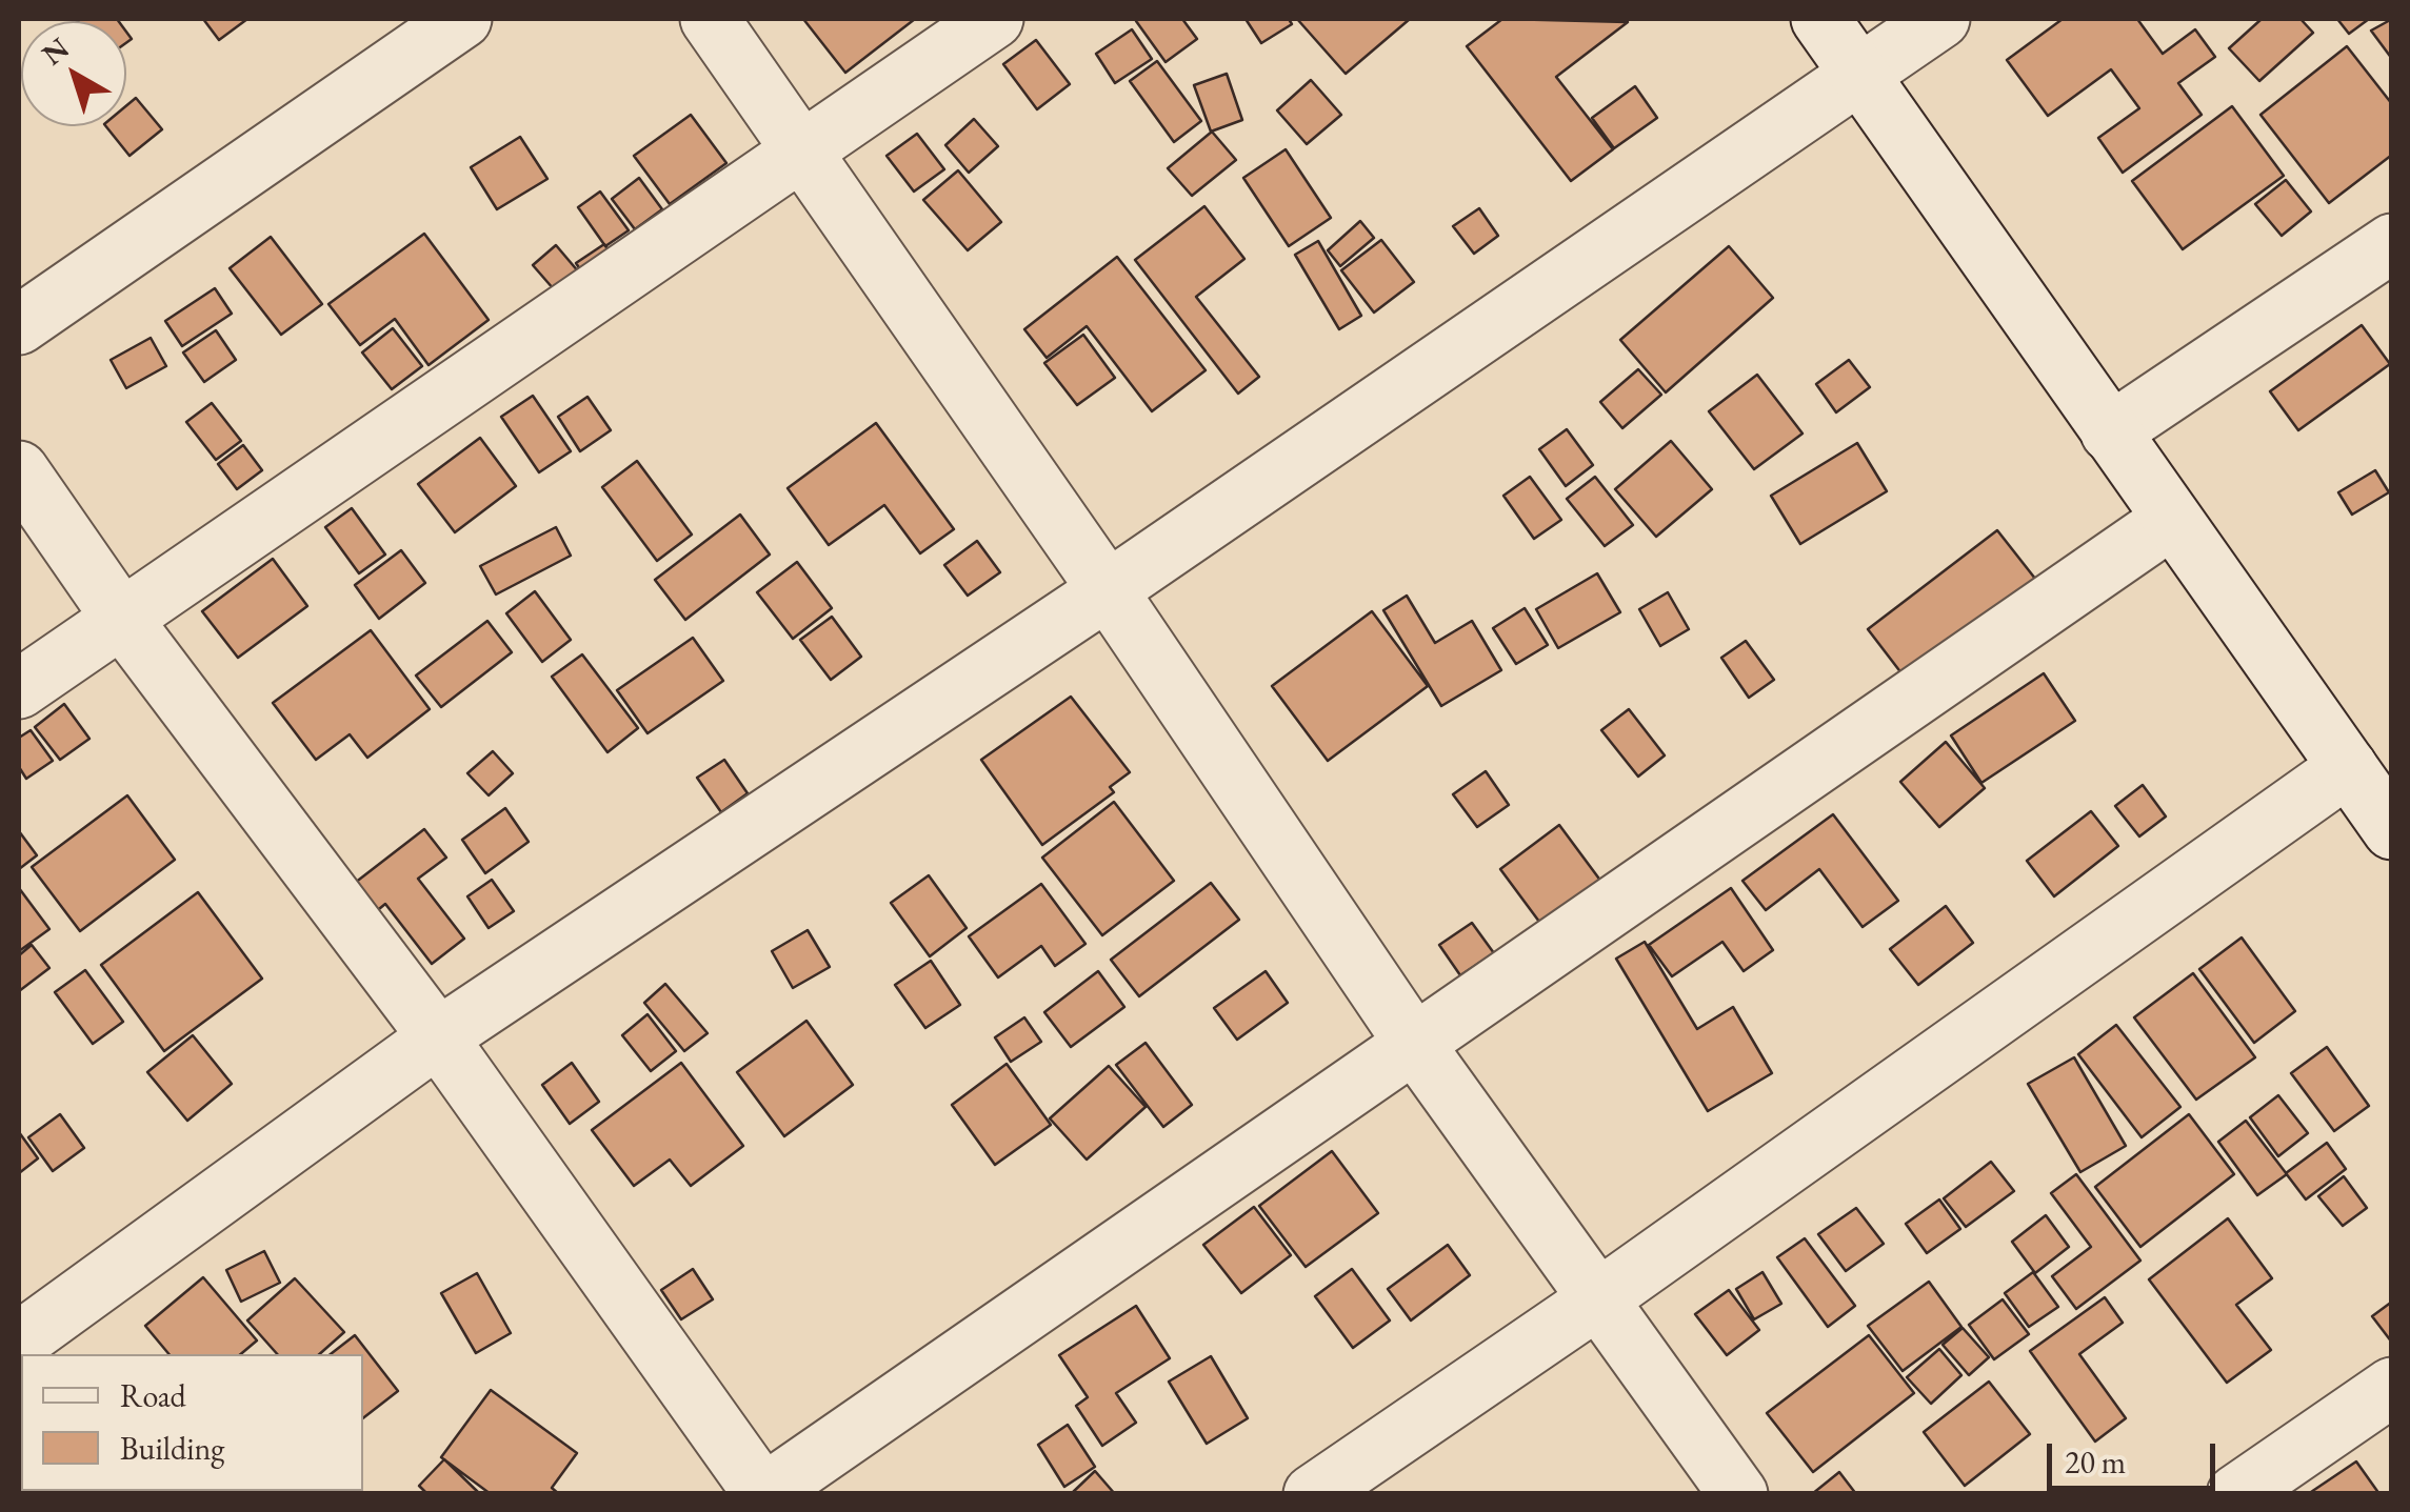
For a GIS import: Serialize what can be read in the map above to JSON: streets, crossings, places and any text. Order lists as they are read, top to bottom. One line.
{"legend":["Road","Building"],"scale_bar":"20 m","north":"top left"}
